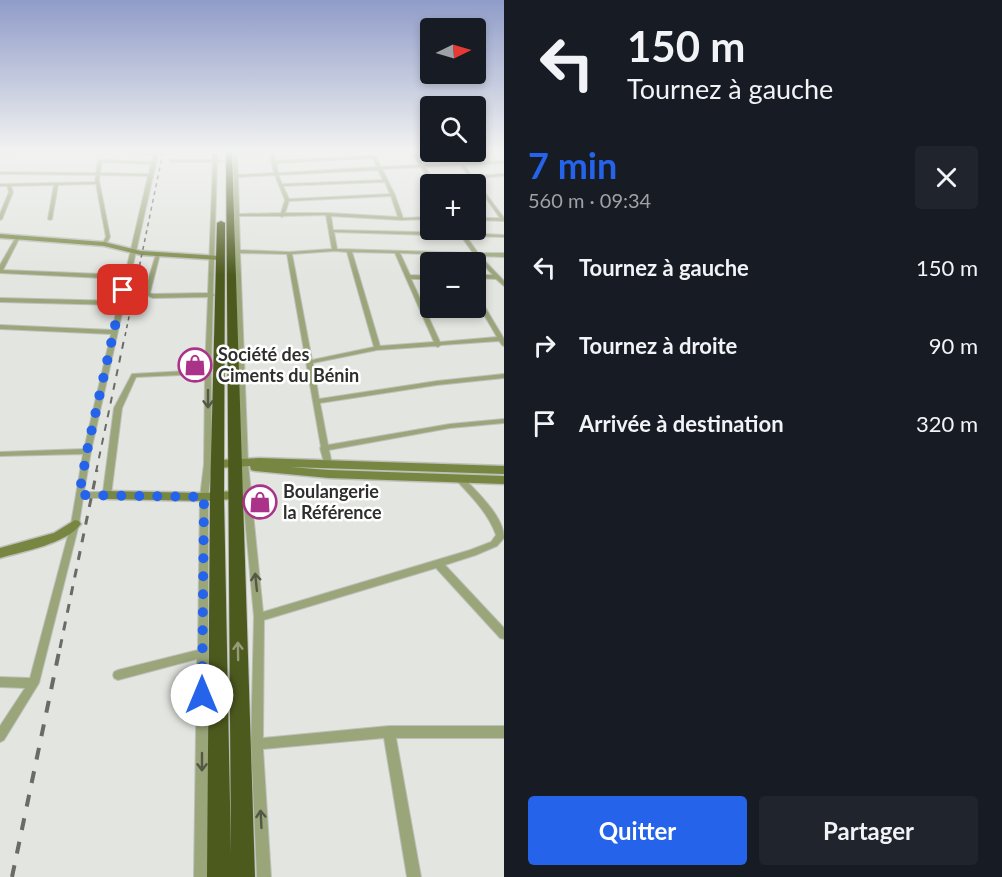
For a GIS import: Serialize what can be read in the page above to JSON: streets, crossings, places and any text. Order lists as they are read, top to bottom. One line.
{"places":{"shop":["Société des Ciments du Bénin","Boulangerie la Référence"]},"north":"right","page":{"turn":["150 m","Tournez à gauche"],"map_buttons":["+","−"],"heading":["7 min","560 m · 09:34"],"list":[{"name":"Tournez à gauche","value":"150 m"},{"name":"Tournez à droite","value":"90 m"},{"name":"Arrivée à destination","value":"320 m"}],"buttons":["Quitter","Partager"]}}
